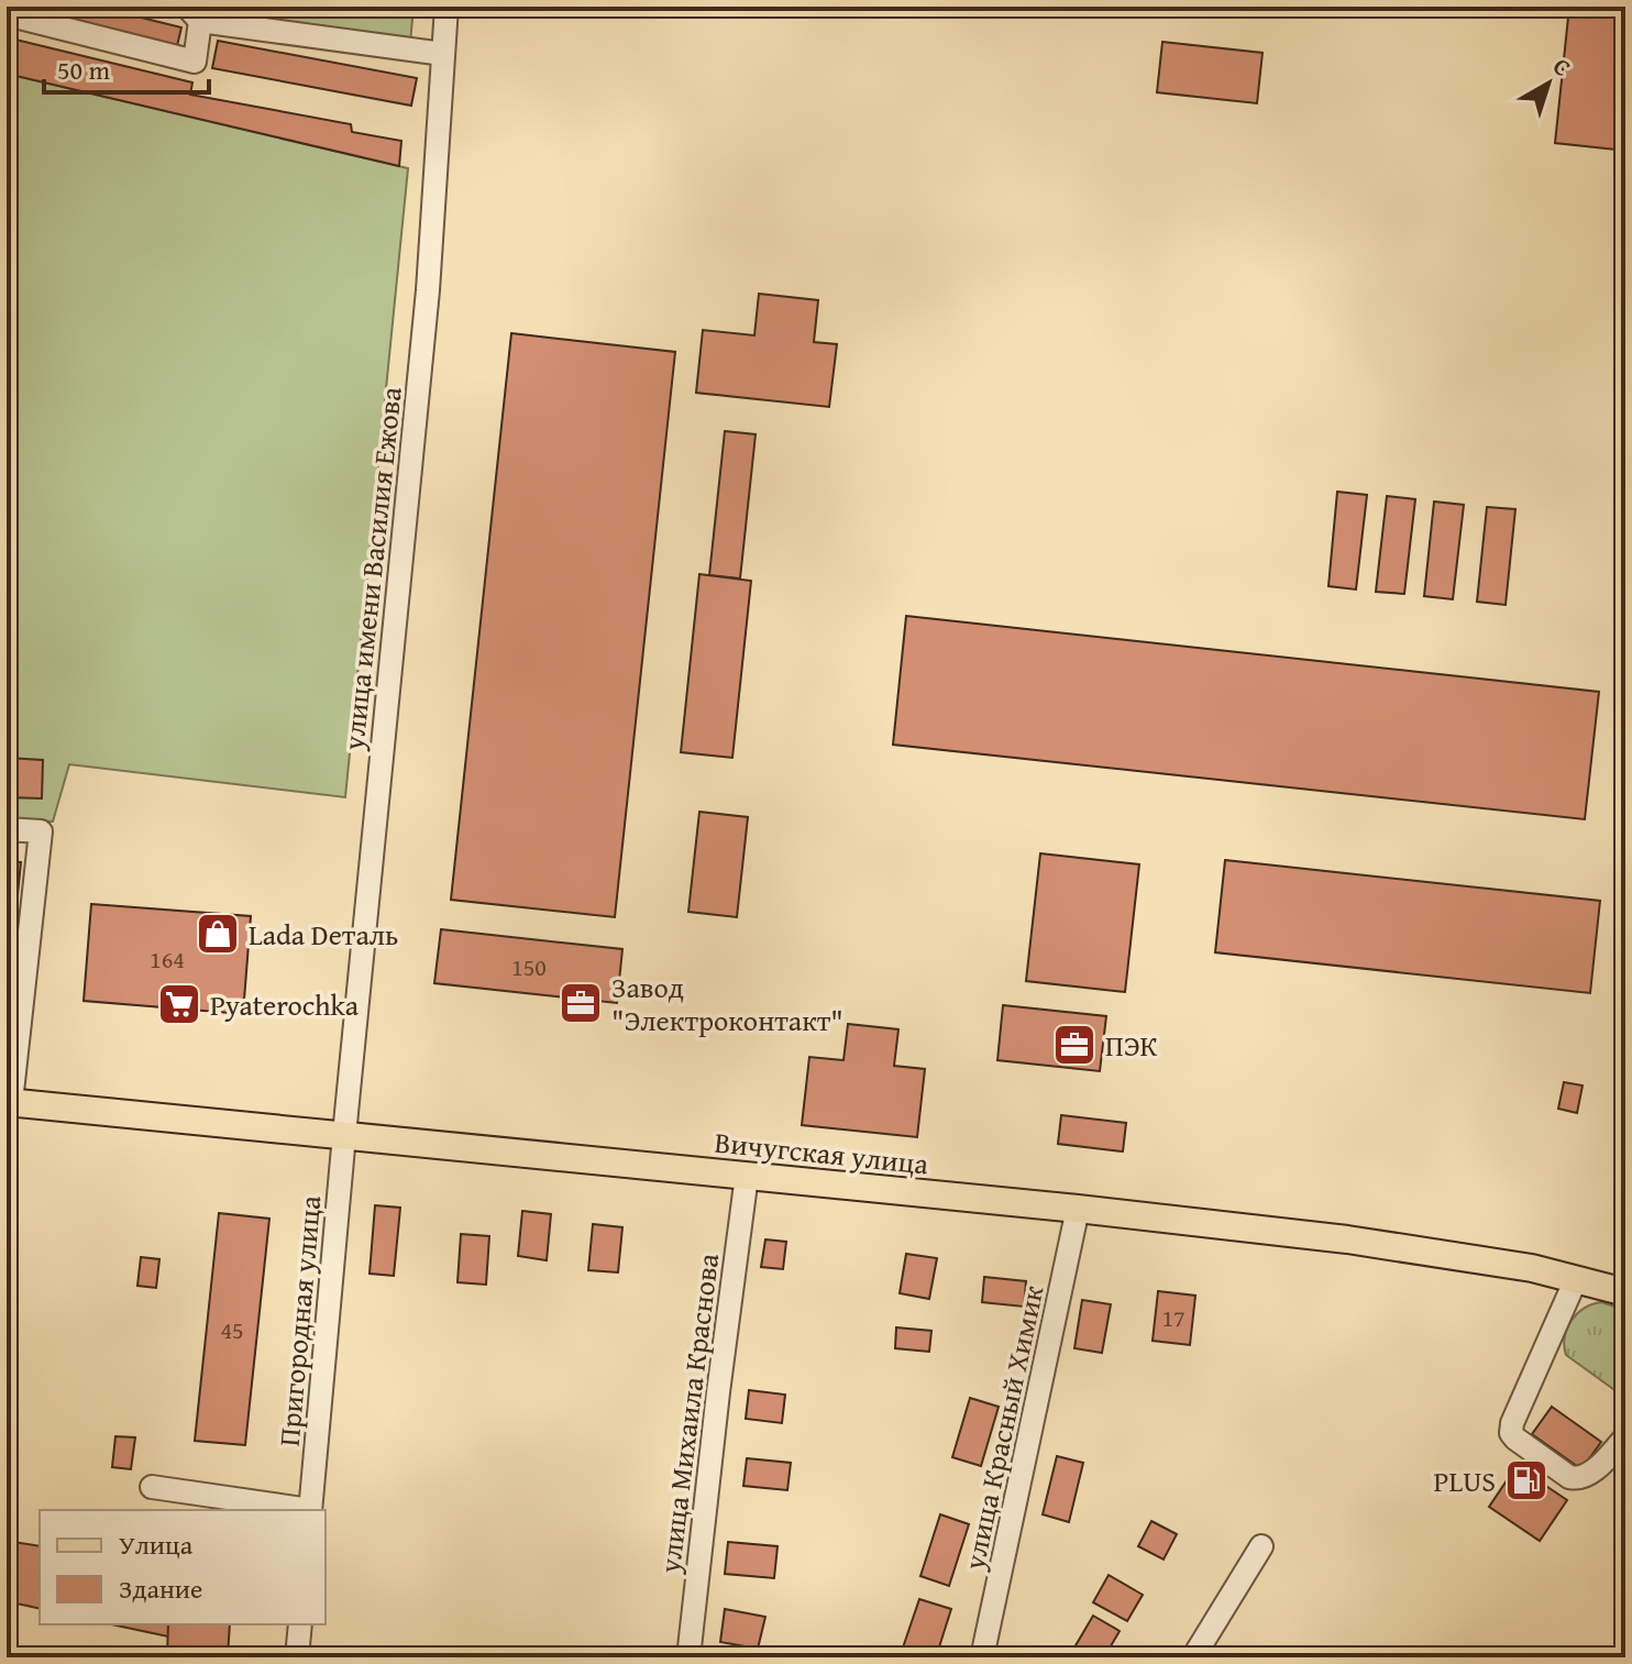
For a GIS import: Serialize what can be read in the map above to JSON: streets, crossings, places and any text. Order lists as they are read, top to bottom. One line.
{"streets":{"main road":["Вичугская улица"],"street":["улица имени Василия Ежова","Пригородная улица","улица Михаила Краснова","улица Красный Химик"]},"crossings":[["улица имени Василия Ежова","Вичугская улица"],["улица имени Василия Ежова","Пригородная улица"],["Вичугская улица","Пригородная улица"],["Вичугская улица","улица Михаила Краснова"],["Вичугская улица","улица Красный Химик"]],"places":{"shop":["Lada Dеталь"],"office":["Завод \"Электроконтакт\"","ПЭК"],"supermarket":["Pyaterochka"],"fuel station":["PLUS"]},"house_numbers":["164","150","17","45"],"legend":["Улица","Здание"],"scale_bar":"50 m","north":"top right"}
